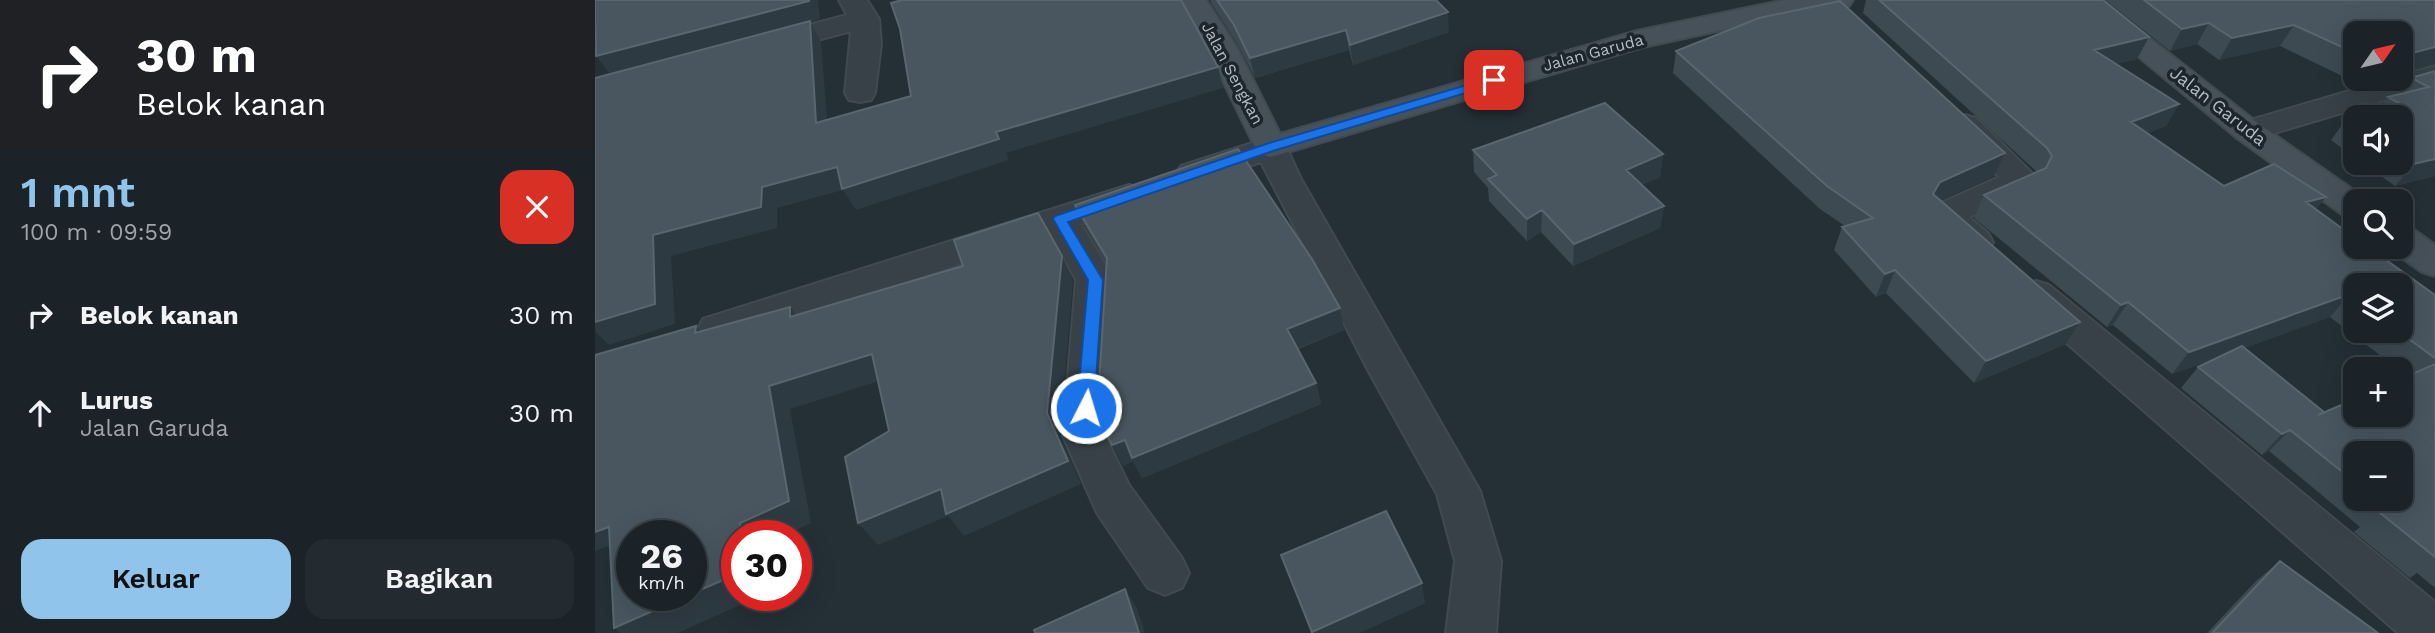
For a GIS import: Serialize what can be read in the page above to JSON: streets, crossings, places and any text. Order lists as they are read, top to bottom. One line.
{"streets":{"main road":["Jalan Garuda","Jalan Sengkan"]},"crossings":[["Jalan Garuda","Jalan Sengkan"]],"north":"top right","page":{"turn":["30 m","Belok kanan"],"map_buttons":["+","−"],"heading":["1 mnt","100 m · 09:59"],"list":[{"name":"Belok kanan","value":"30 m"},{"name":"Lurus","note":"Jalan Garuda","value":"30 m"}],"speed":"26 km/h","limit":"30","buttons":["Keluar","Bagikan"]}}
